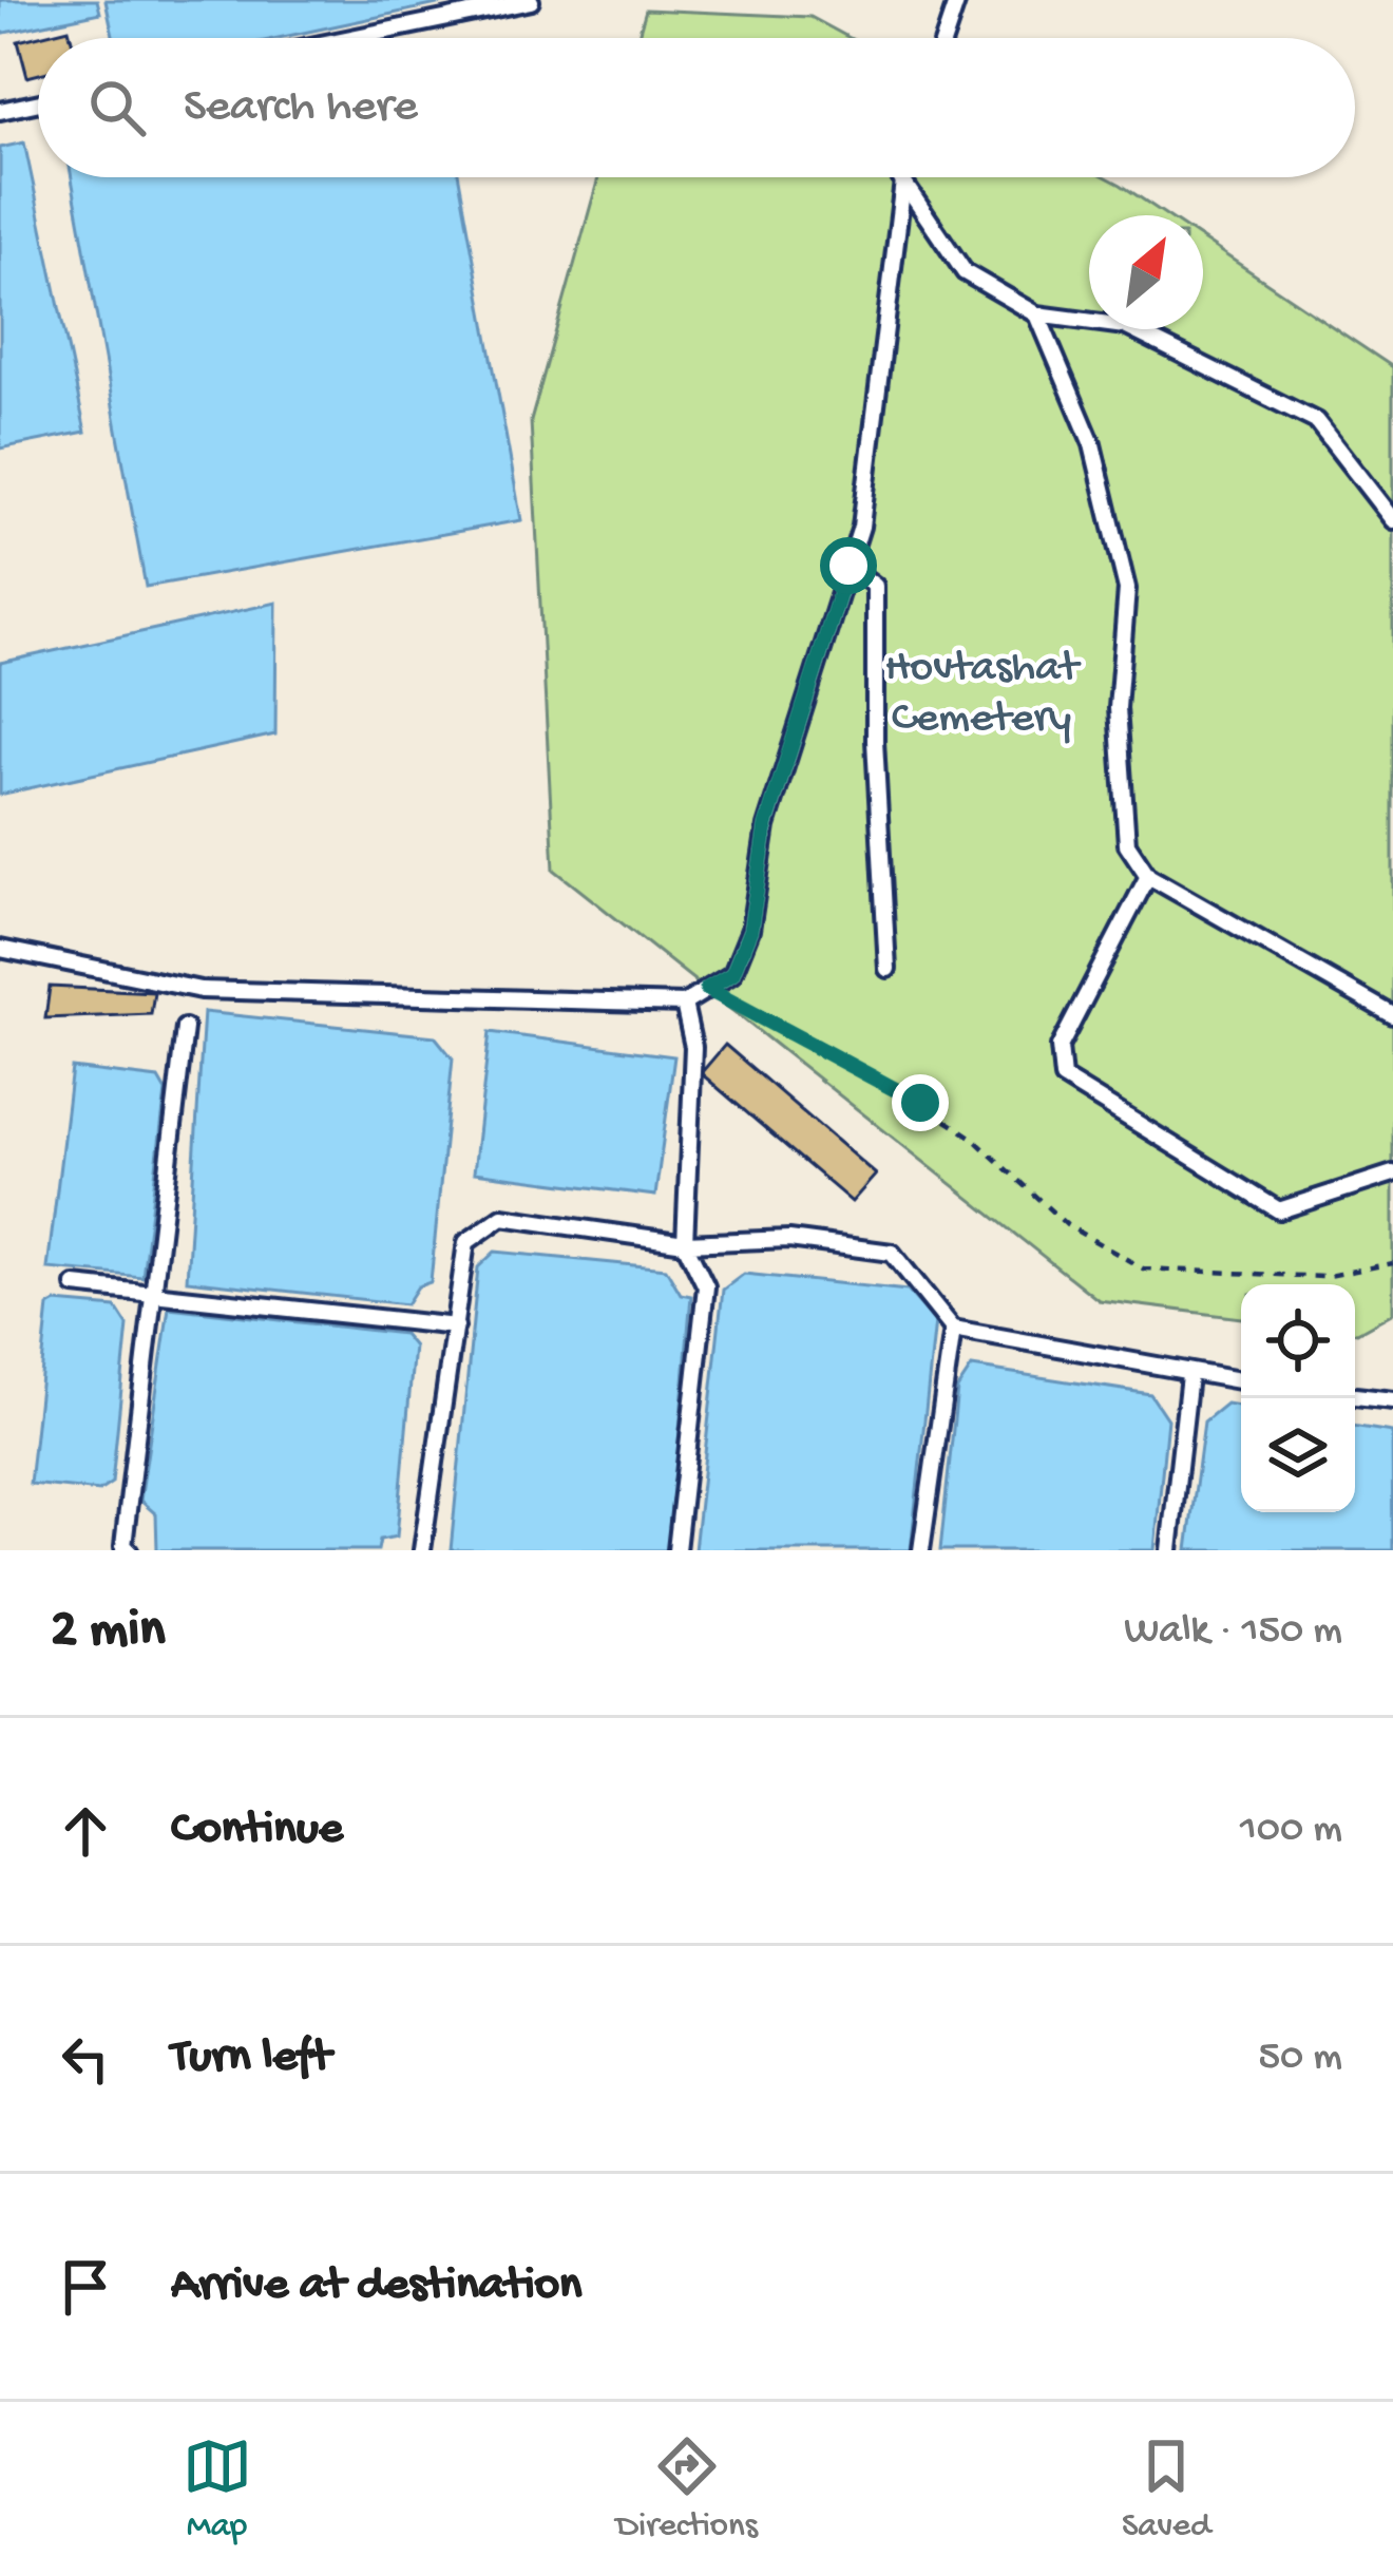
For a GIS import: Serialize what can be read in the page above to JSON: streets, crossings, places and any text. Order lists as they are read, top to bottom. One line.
{"parks":["Hovtashat Cemetery"],"north":"top right","page":{"search":"Search here","heading":["2 min","Walk · 150 m"],"list":[["Continue","100 m"],["Turn left","50 m"],"Arrive at destination"],"nav":["Map","Directions","Saved"]}}
